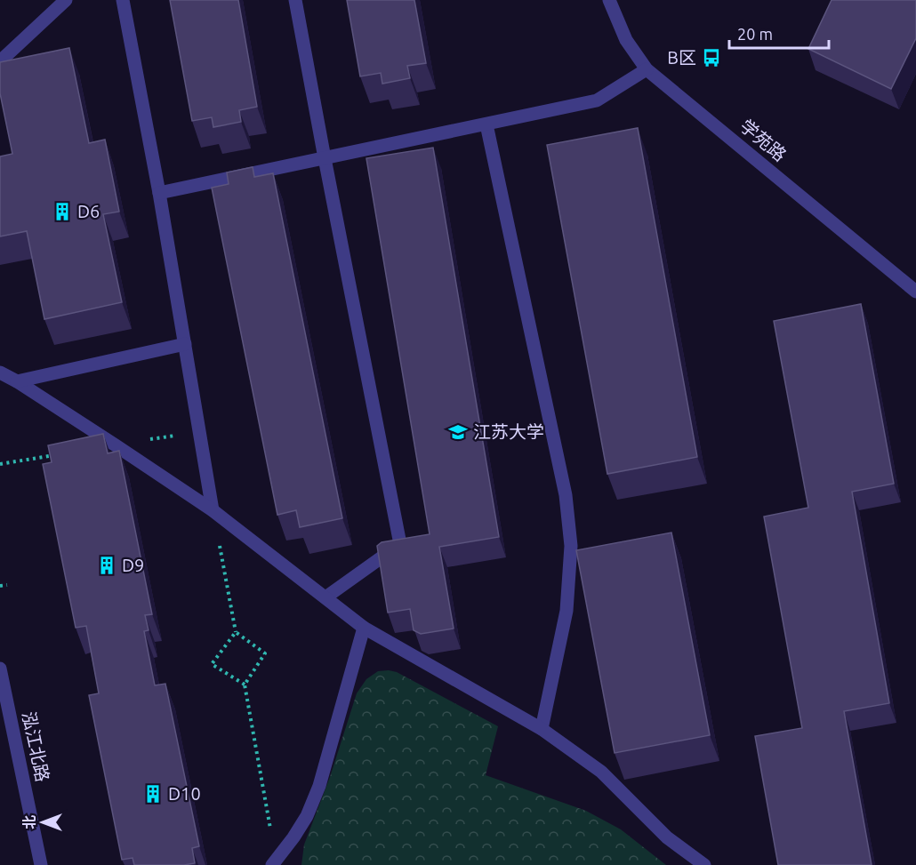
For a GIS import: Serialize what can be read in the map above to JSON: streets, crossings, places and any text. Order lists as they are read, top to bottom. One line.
{"streets":{"lane":["学苑路","泓江北路"]},"places":{"bus stop":["B区"],"building":["D6","D9","D10"],"school or university":["江苏大学"]},"scale_bar":"20 m","north":"left"}
